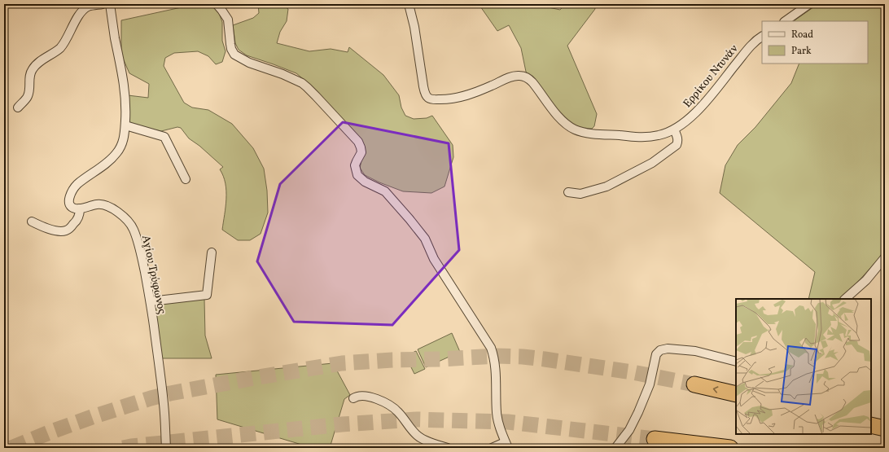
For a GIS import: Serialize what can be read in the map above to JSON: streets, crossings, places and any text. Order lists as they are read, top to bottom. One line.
{"streets":{"street":["Ερρίκου Ντυνάν","Αγίου Τρύφωνος"]},"legend":["Road","Park"]}
